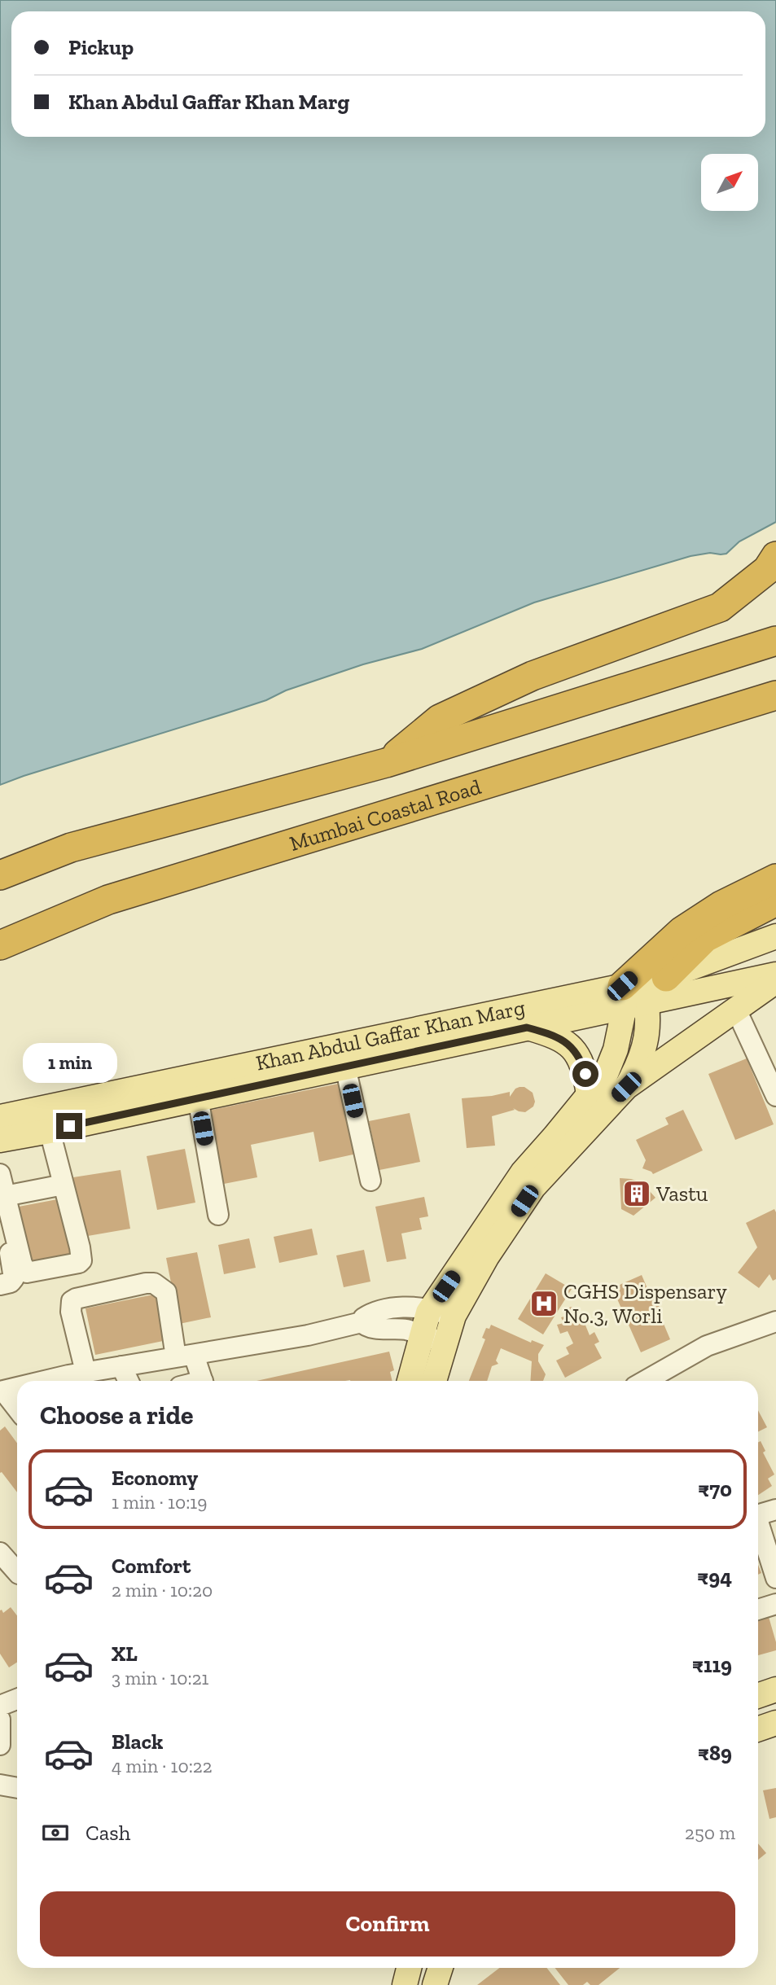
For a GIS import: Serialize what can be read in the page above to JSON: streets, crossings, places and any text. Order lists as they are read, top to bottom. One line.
{"streets":{"highway":["Mumbai Coastal Road"],"main road":["Khan Abdul Gaffar Khan Marg"]},"places":{"building":["Vastu"],"hospital":["CGHS Dispensary No.3, Worli"]},"north":"top right","page":{"banner":["Pickup","Khan Abdul Gaffar Khan Marg"],"bubble":"1 min","heading":"Choose a ride","list":[{"name":"Economy","note":"1 min · 10:19","value":"₹70"},{"name":"Comfort","note":"2 min · 10:20","value":"₹94"},{"name":"XL","note":"3 min · 10:21","value":"₹119"},{"name":"Black","note":"4 min · 10:22","value":"₹89"}],"pay":["Cash","250 m"],"buttons":"Confirm"}}
